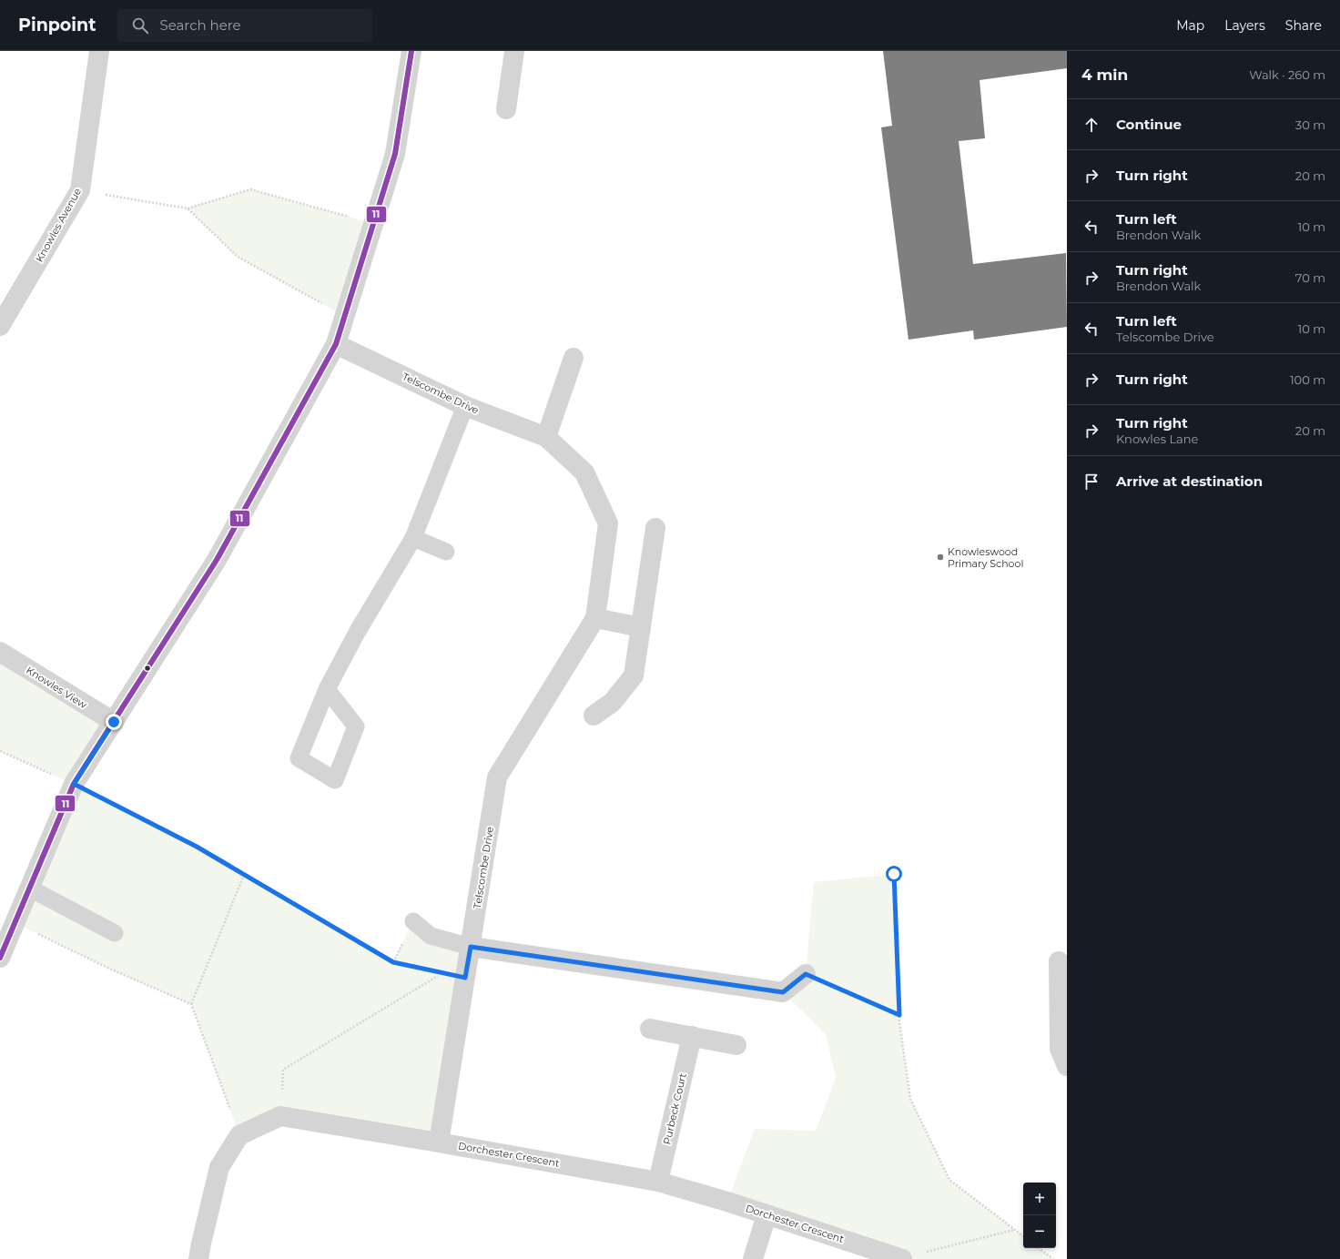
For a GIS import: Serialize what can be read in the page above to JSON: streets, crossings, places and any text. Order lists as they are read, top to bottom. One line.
{"streets":{"street":["Knowles Avenue","Telscombe Drive","Knowles View","Purbeck Court","Dorchester Crescent"]},"crossings":[["Telscombe Drive","Dorchester Crescent"],["Purbeck Court","Dorchester Crescent"]],"places":["Knowleswood Primary School"],"lines":["transit line 11"],"page":{"header":"Pinpoint","search":"Search here","nav":["Map","Layers","Share"],"heading":["4 min","Walk · 260 m"],"list":[["Continue","30 m"],["Turn right","20 m"],["Turn left","Brendon Walk","10 m"],["Turn right","Brendon Walk","70 m"],["Turn left","Telscombe Drive","10 m"],["Turn right","100 m"],["Turn right","Knowles Lane","20 m"],"Arrive at destination"],"map_buttons":["+","−"]}}
